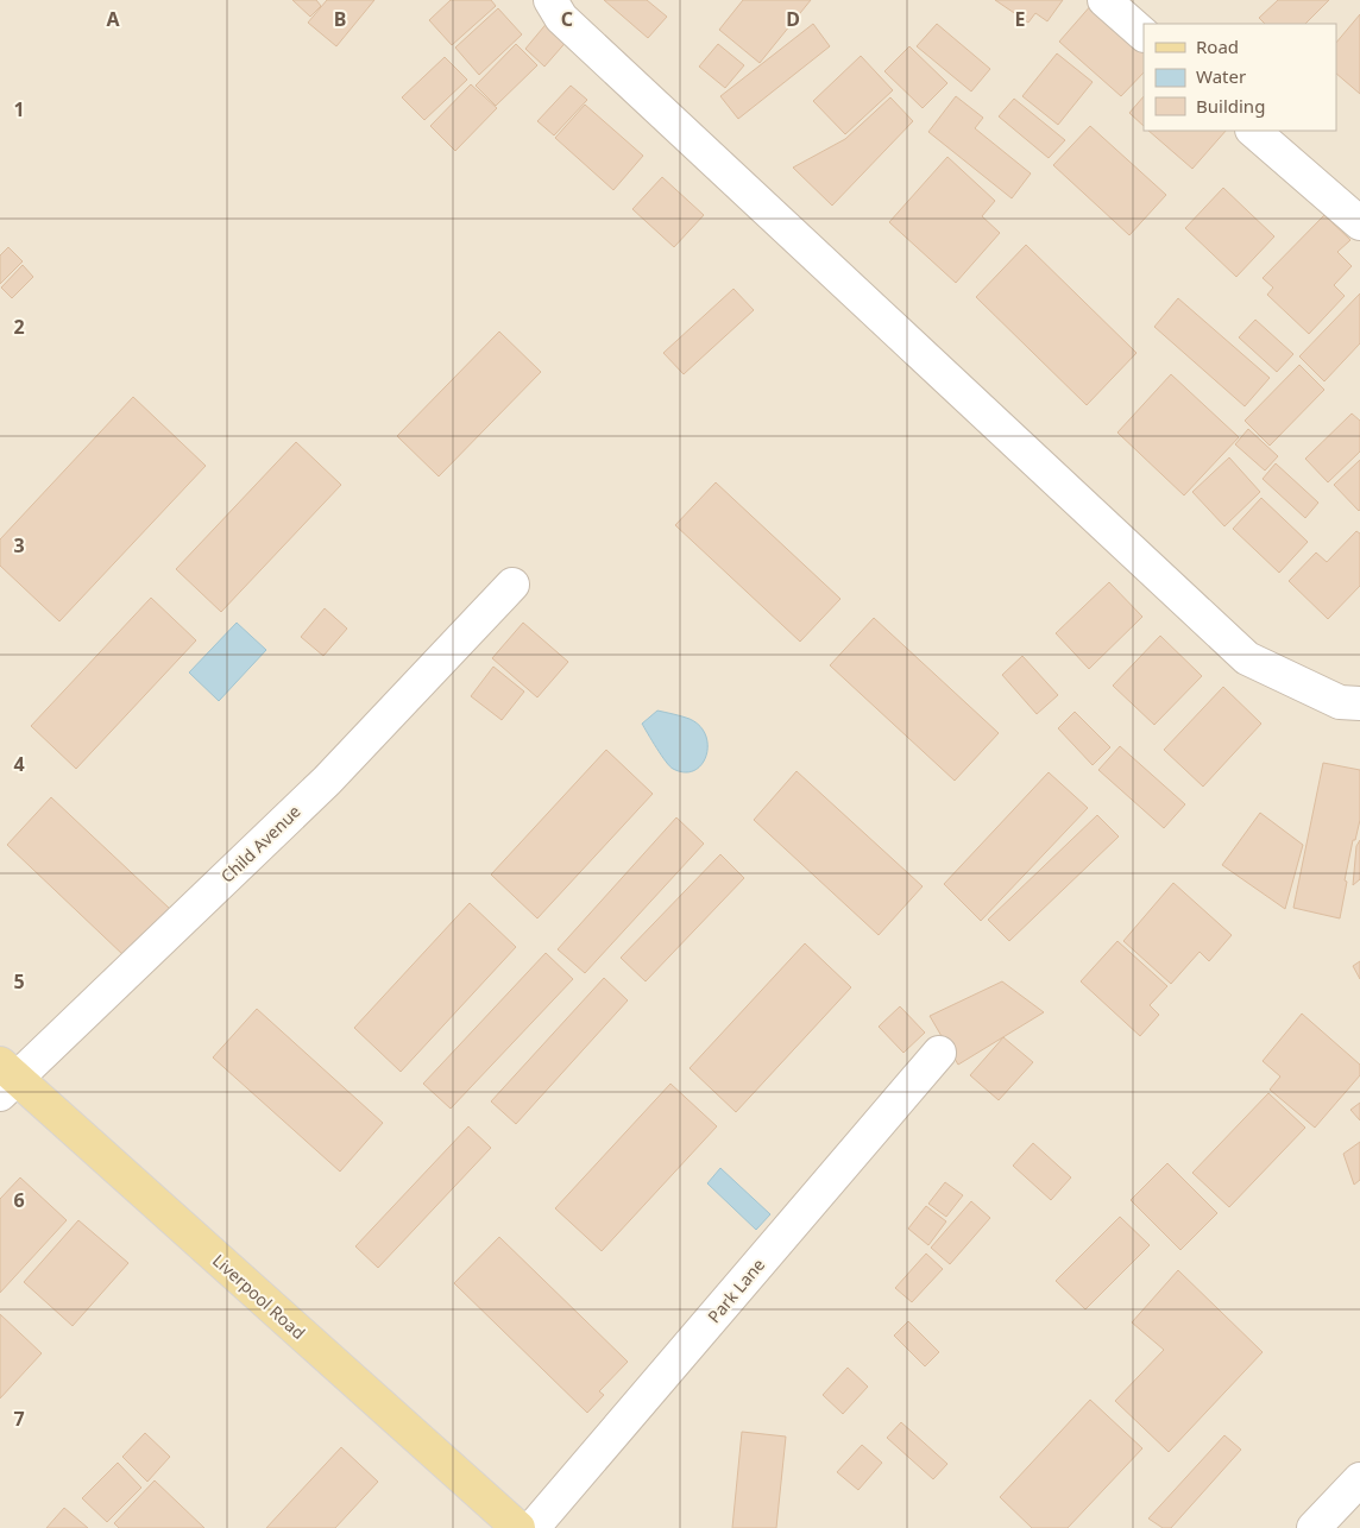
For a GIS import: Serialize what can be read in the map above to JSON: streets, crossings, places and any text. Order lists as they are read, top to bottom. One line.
{"streets":{"main road":["Liverpool Road"],"street":["Child Avenue","Park Lane"]},"crossings":[["Child Avenue","Liverpool Road"]],"legend":["Road","Water","Building"],"grid":{"columns":["A","B","C","D","E"],"rows":["1","2","3","4","5","6","7"]}}
